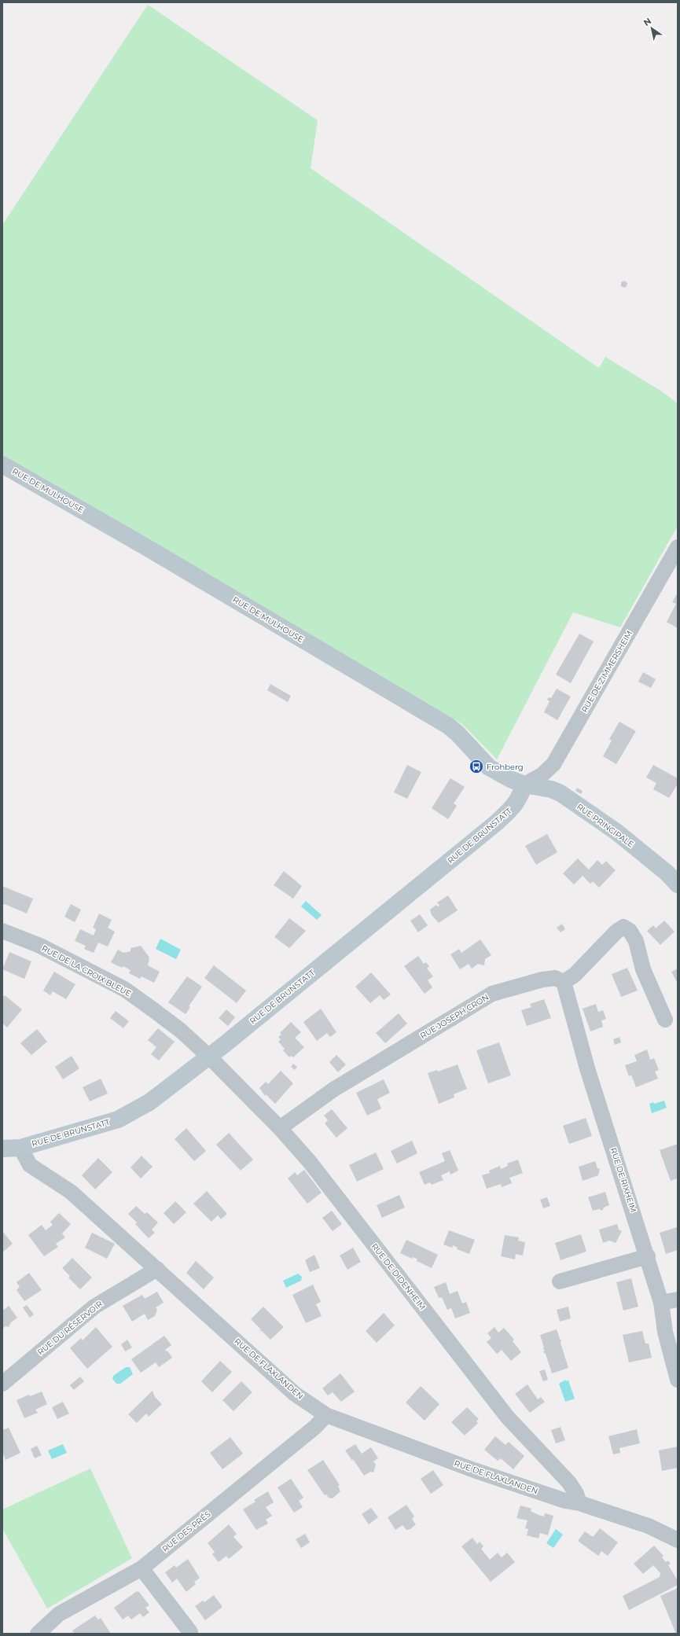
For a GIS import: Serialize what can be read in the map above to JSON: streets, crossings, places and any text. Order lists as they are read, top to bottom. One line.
{"streets":{"main road":["RUE DE MULHOUSE","RUE PRINCIPALE","RUE DE BRUNSTATT"],"street":["RUE DE ZIMMERSHEIM","RUE DE LA CROIX BLEUE","RUE JOSEPH CRON","RUE DE RIXHEIM","RUE DE DIDENHEIM","RUE DU RÉSERVOIR","RUE DE FLAXLANDEN","RUE DES PRÉS"]},"crossings":[["RUE DE MULHOUSE","RUE DE ZIMMERSHEIM"],["RUE DE MULHOUSE","RUE PRINCIPALE"],["RUE DE MULHOUSE","RUE DE BRUNSTATT"],["RUE DE ZIMMERSHEIM","RUE PRINCIPALE"],["RUE DE ZIMMERSHEIM","RUE DE BRUNSTATT"],["RUE PRINCIPALE","RUE DE BRUNSTATT"],["RUE DE BRUNSTATT","RUE DE LA CROIX BLEUE"],["RUE DE BRUNSTATT","RUE DE DIDENHEIM"],["RUE DE BRUNSTATT","RUE DE FLAXLANDEN"],["RUE DE LA CROIX BLEUE","RUE DE DIDENHEIM"],["RUE JOSEPH CRON","RUE DE RIXHEIM"],["RUE JOSEPH CRON","RUE DE DIDENHEIM"],["RUE DE DIDENHEIM","RUE DE FLAXLANDEN"],["RUE DU RÉSERVOIR","RUE DE FLAXLANDEN"],["RUE DE FLAXLANDEN","RUE DES PRÉS"]],"places":{"bus stop":["Frohberg"]},"north":"top left"}
